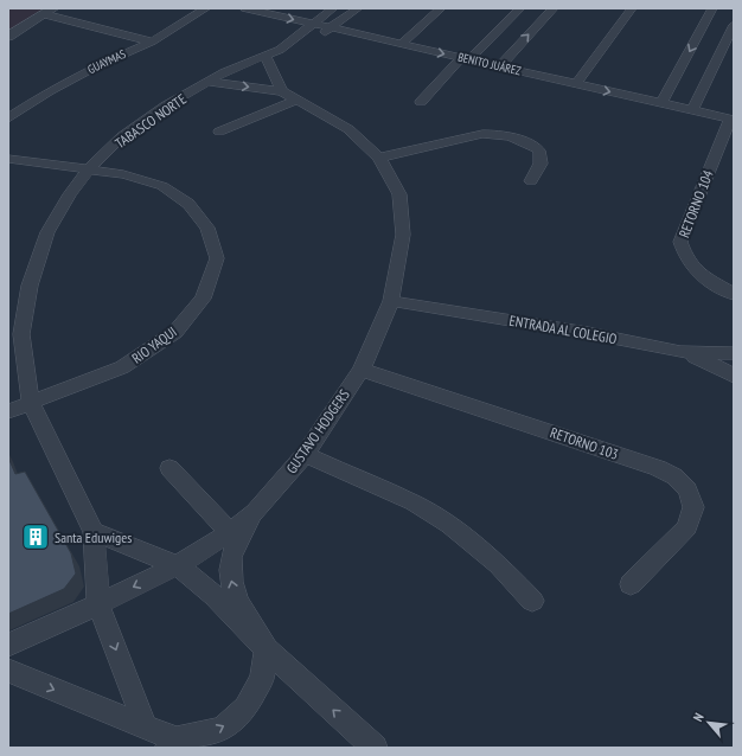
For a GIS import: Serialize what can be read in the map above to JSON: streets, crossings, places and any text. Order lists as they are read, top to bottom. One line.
{"streets":{"street":["GUAYMAS","BENITO JUÁREZ","TABASCO NORTE","RETORNO 104","ENTRADA AL COLEGIO","RIO YAQUI","GUSTAVO HODGERS","RETORNO 103"]},"crossings":[["BENITO JUÁREZ","TABASCO NORTE"],["BENITO JUÁREZ","RETORNO 104"],["TABASCO NORTE","RIO YAQUI"],["TABASCO NORTE","GUSTAVO HODGERS"],["ENTRADA AL COLEGIO","GUSTAVO HODGERS"],["GUSTAVO HODGERS","RETORNO 103"]],"one_way":["BENITO JUÁREZ"],"places":{"building":["Santa Eduwiges"]},"north":"top left"}
